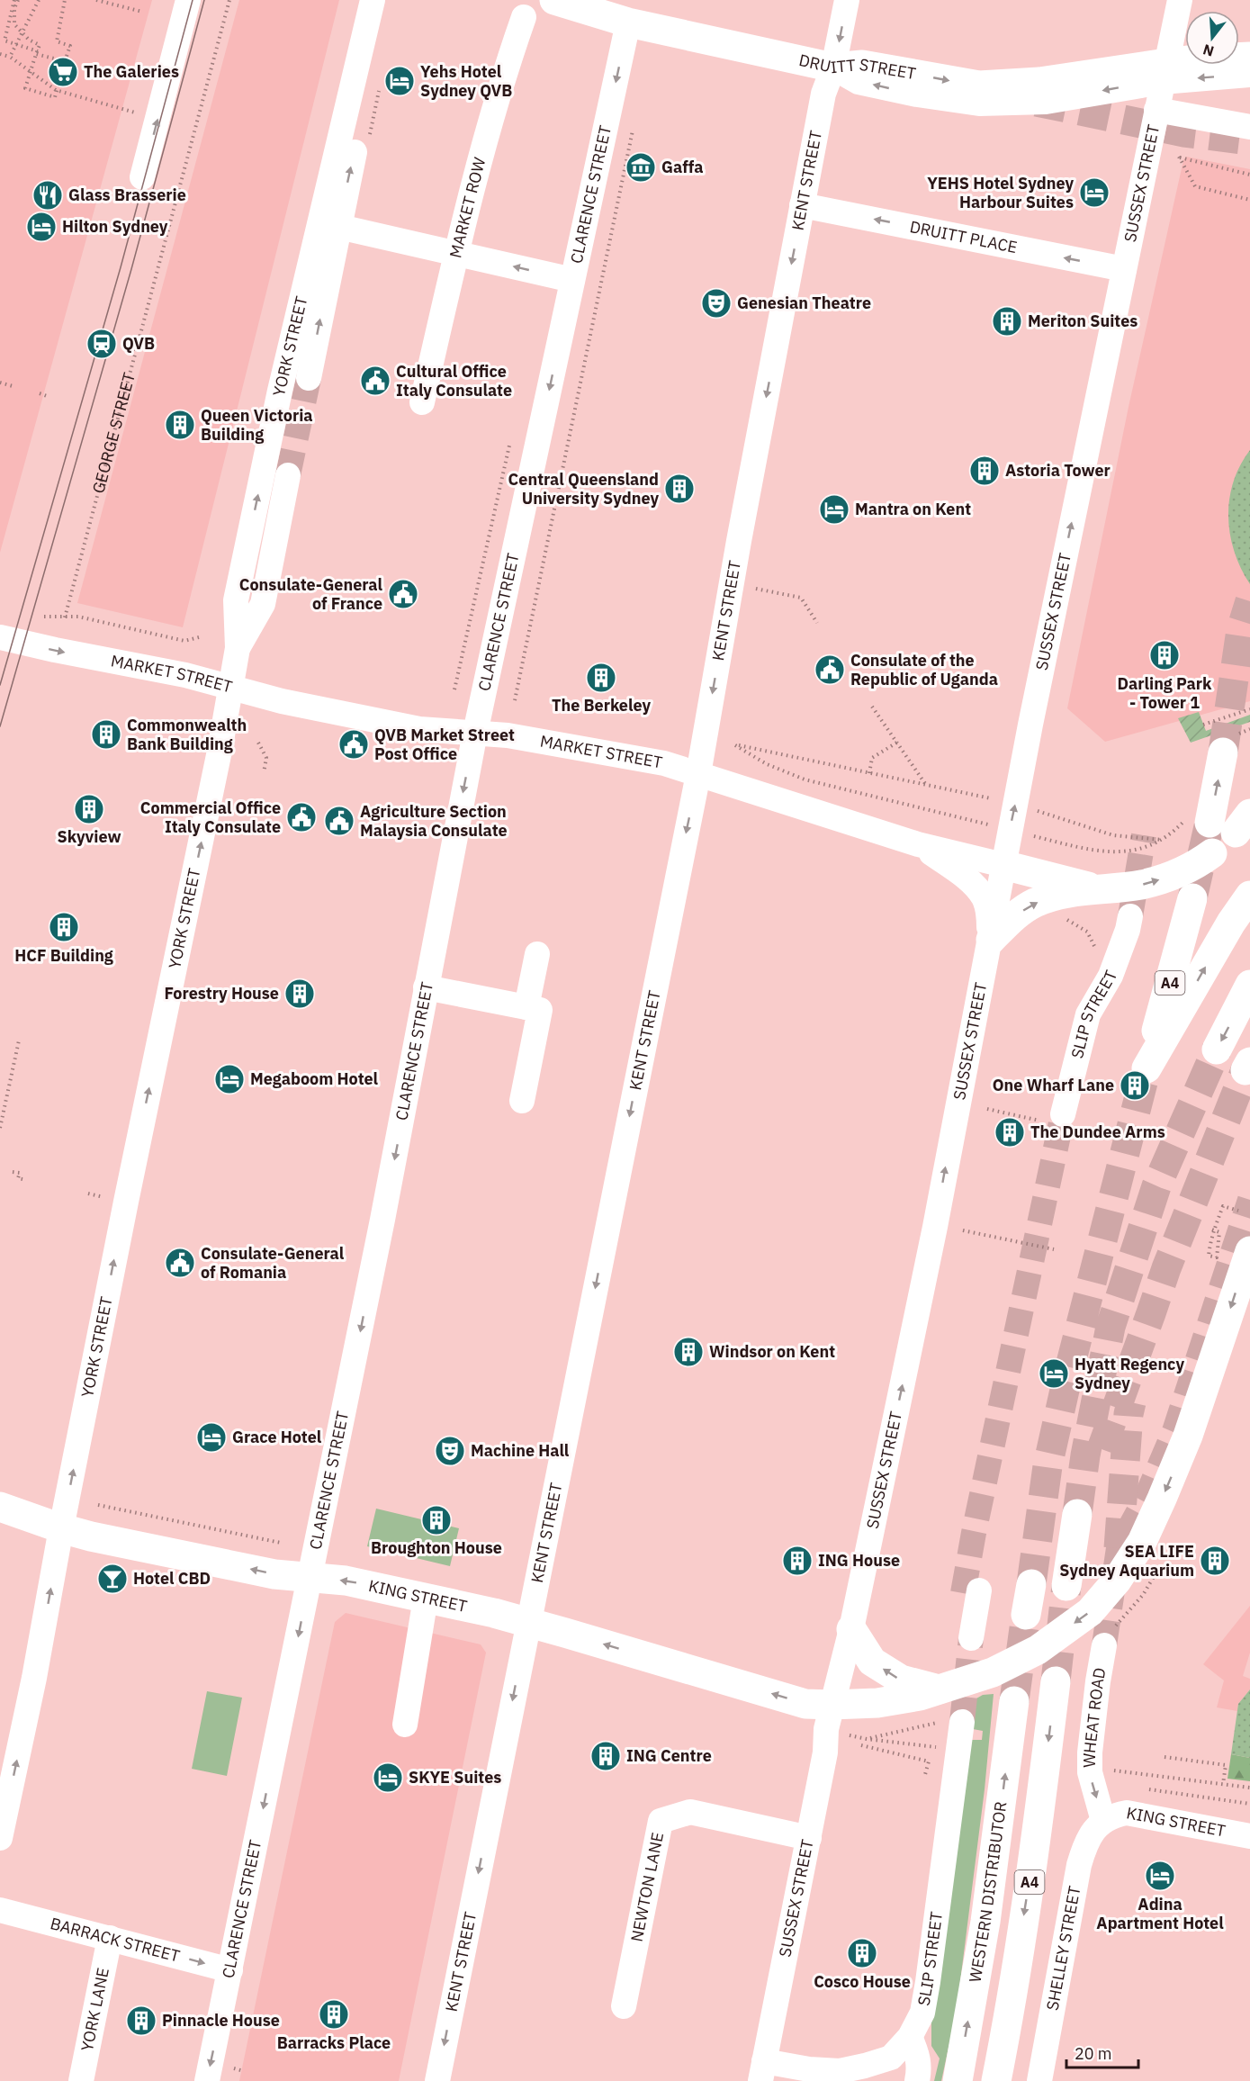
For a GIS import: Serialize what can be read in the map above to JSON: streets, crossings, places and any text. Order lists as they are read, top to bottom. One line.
{"streets":{"main road":["DRUITT STREET","A4","KING STREET","WESTERN DISTRIBUTOR"],"street":["KENT STREET","SUSSEX STREET","CLARENCE STREET","MARKET ROW","DRUITT PLACE","YORK STREET","MARKET STREET","SLIP STREET","WHEAT ROAD","NEWTON LANE","BARRACK STREET","SHELLEY STREET","YORK LANE"],"path":["GEORGE STREET"]},"crossings":[["DRUITT STREET","KENT STREET"],["DRUITT STREET","SUSSEX STREET"],["DRUITT STREET","CLARENCE STREET"],["KENT STREET","DRUITT PLACE"],["KENT STREET","MARKET STREET"],["KENT STREET","KING STREET"],["SUSSEX STREET","DRUITT PLACE"],["SUSSEX STREET","MARKET STREET"],["SUSSEX STREET","SLIP STREET"],["SUSSEX STREET","KING STREET"],["SUSSEX STREET","NEWTON LANE"],["CLARENCE STREET","MARKET STREET"],["CLARENCE STREET","KING STREET"],["CLARENCE STREET","BARRACK STREET"],["YORK STREET","MARKET STREET"],["YORK STREET","KING STREET"],["KING STREET","WHEAT ROAD"],["KING STREET","SHELLEY STREET"],["WHEAT ROAD","SHELLEY STREET"],["BARRACK STREET","YORK LANE"]],"one_way":["KENT STREET","SUSSEX STREET","CLARENCE STREET","DRUITT PLACE","KING STREET","WHEAT ROAD","BARRACK STREET"],"places":{"supermarket":["The Galeries"],"hotel":["Yehs Hotel Sydney QVB","YEHS Hotel Sydney Harbour Suites","Hilton Sydney","Mantra on Kent","Megaboom Hotel","Hyatt Regency Sydney","Grace Hotel","SKYE Suites","Adina Apartment Hotel"],"museum":["Gaffa"],"restaurant":["Glass Brasserie"],"theatre":["Genesian Theatre","Machine Hall"],"building":["Meriton Suites","Queen Victoria Building","Astoria Tower","Central Queensland University Sydney","Darling Park - Tower 1","The Berkeley","Commonwealth Bank Building","Skyview","HCF Building","Forestry House","One Wharf Lane","The Dundee Arms","Windsor on Kent","Broughton House","ING House","SEA LIFE Sydney Aquarium","ING Centre","Cosco House","Barracks Place","Pinnacle House"],"station":["QVB"],"public building":["Cultural Office Italy Consulate","Consulate-General of France","Consulate of the Republic of Uganda","QVB Market Street Post Office","Commercial Office Italy Consulate","Agriculture Section Malaysia Consulate","Consulate-General of Romania"],"bar":["Hotel CBD"]},"scale_bar":"20 m","north":"bottom"}
